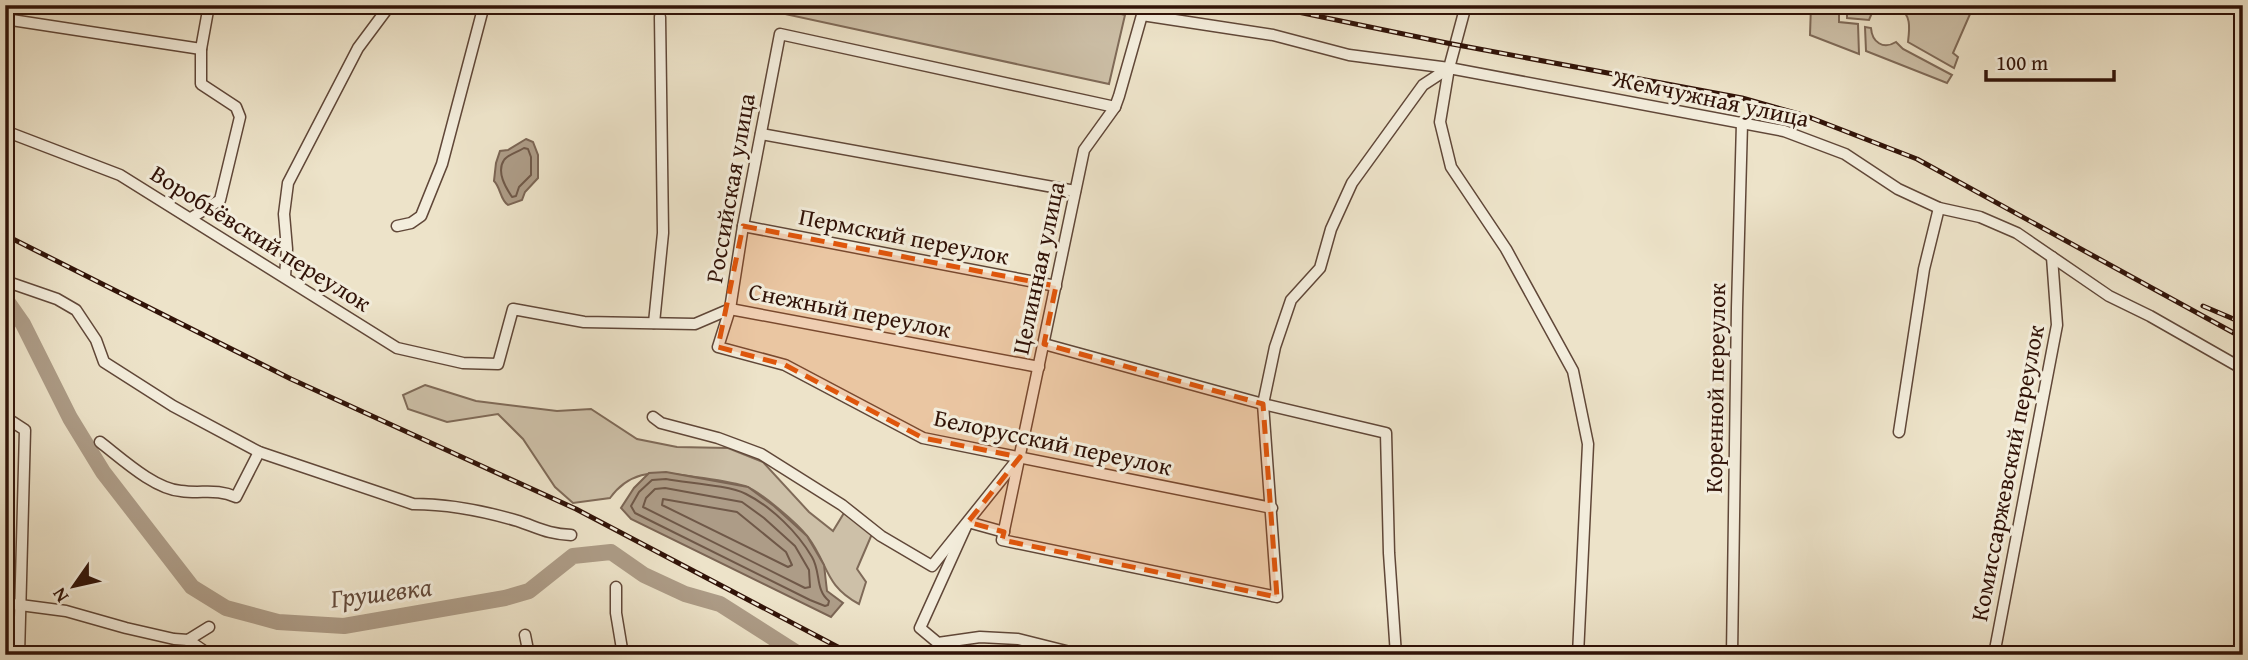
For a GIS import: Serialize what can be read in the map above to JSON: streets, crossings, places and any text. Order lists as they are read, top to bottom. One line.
{"streets":{"street":["Жемчужная улица","Российская улица","Пермский переулок","Воробьёвский переулок","Целинная улица","Снежный переулок","Коренной переулок","Белорусский переулок","Комиссаржевский переулок"]},"crossings":[["Жемчужная улица","Целинная улица"],["Жемчужная улица","Коренной переулок"],["Жемчужная улица","Комиссаржевский переулок"],["Российская улица","Пермский переулок"],["Российская улица","Целинная улица"],["Российская улица","Снежный переулок"],["Российская улица","Белорусский переулок"],["Пермский переулок","Целинная улица"],["Воробьёвский переулок","Снежный переулок"],["Целинная улица","Снежный переулок"],["Целинная улица","Белорусский переулок"]],"water":["Грушевка"],"scale_bar":"100 m","north":"bottom left"}
